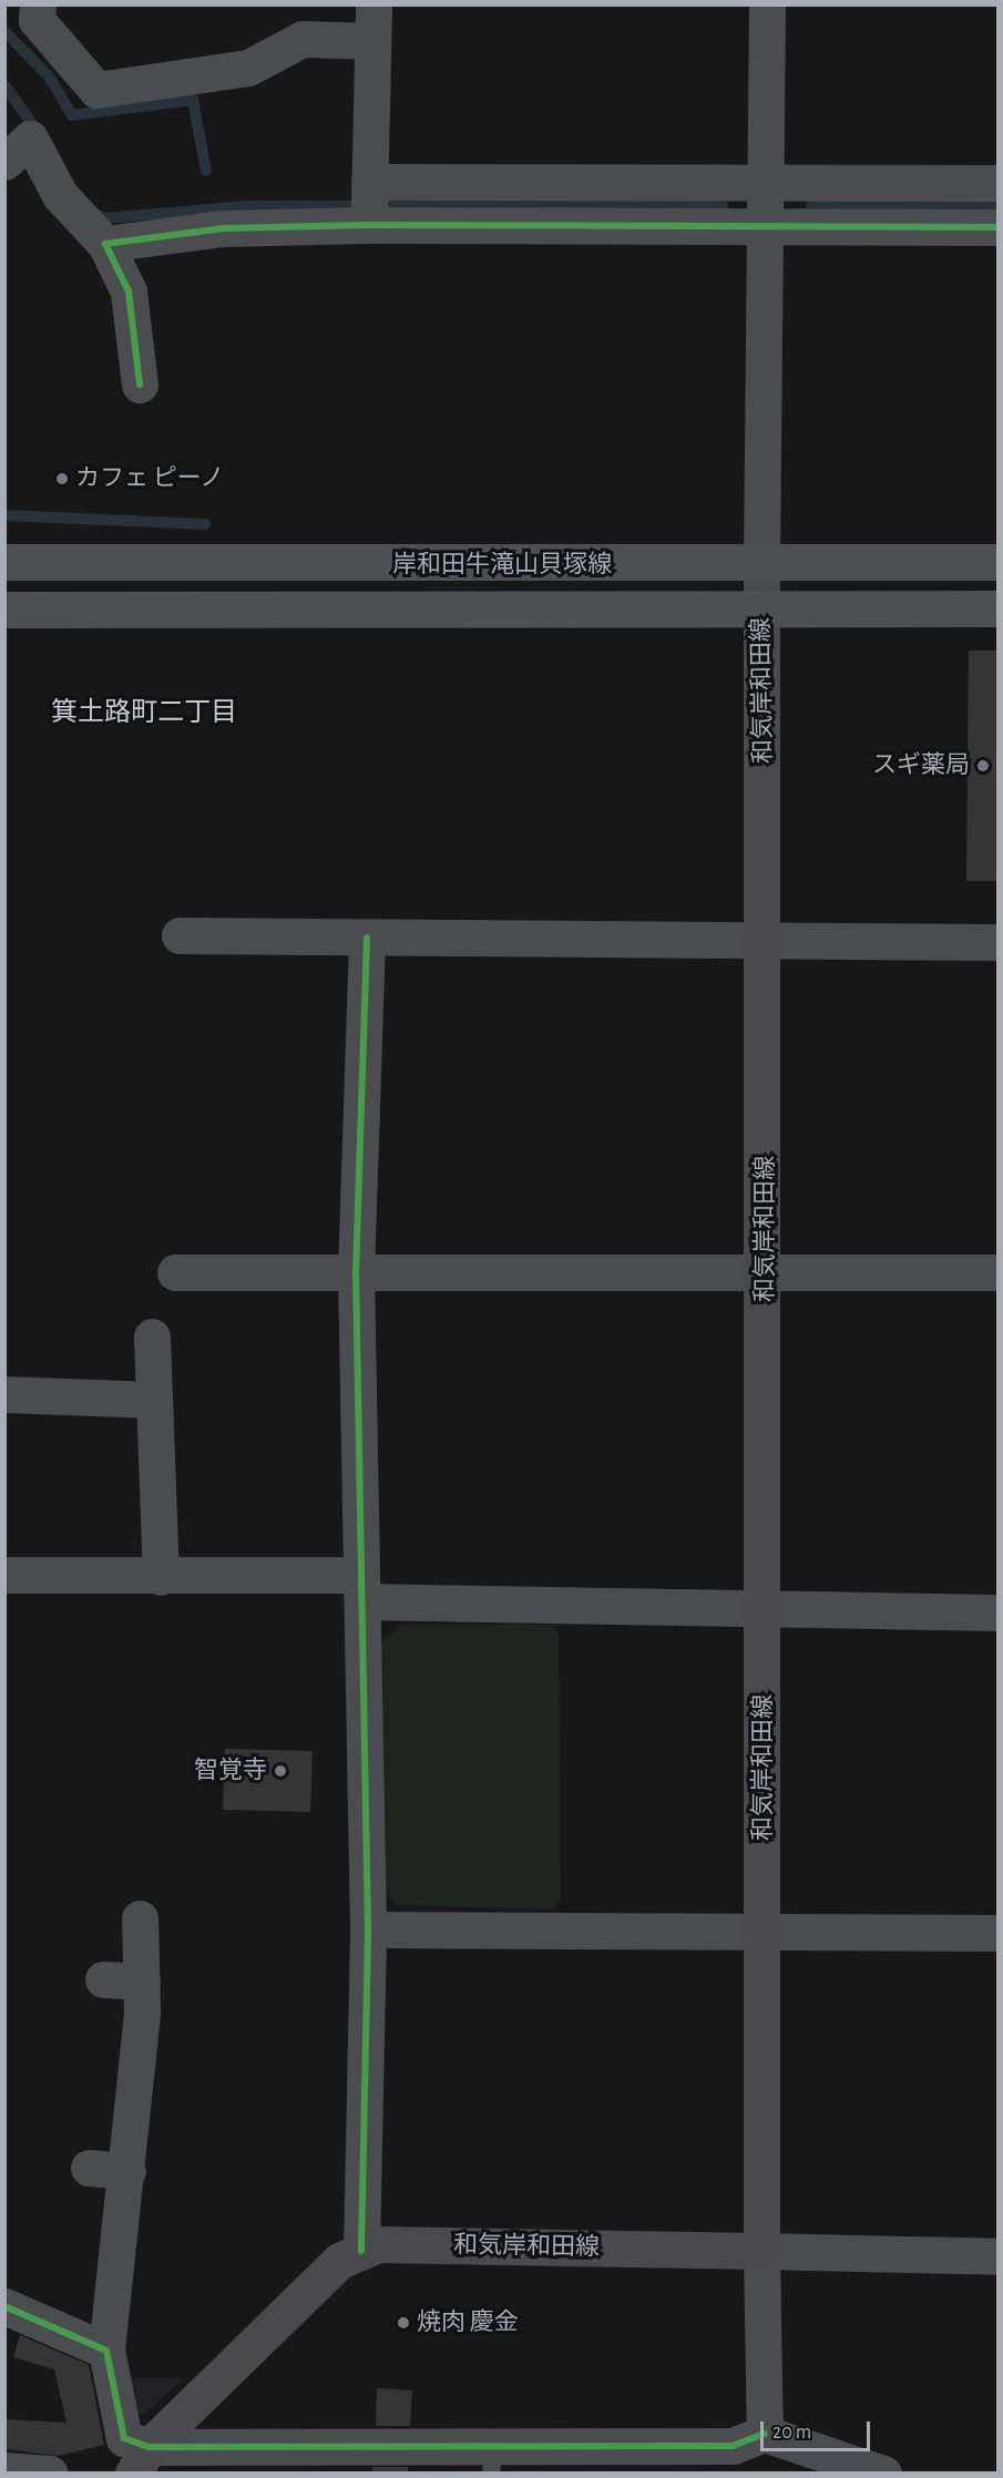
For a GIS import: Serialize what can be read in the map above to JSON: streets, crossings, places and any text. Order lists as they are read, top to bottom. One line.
{"streets":{"main road":["岸和田牛滝山貝塚線","和気岸和田線"]},"crossings":[["岸和田牛滝山貝塚線","和気岸和田線"]],"districts":["箕土路町二丁目"],"places":["カフェ ピーノ","スギ薬局","智覚寺","焼肉 慶金"],"scale_bar":"20 m"}
